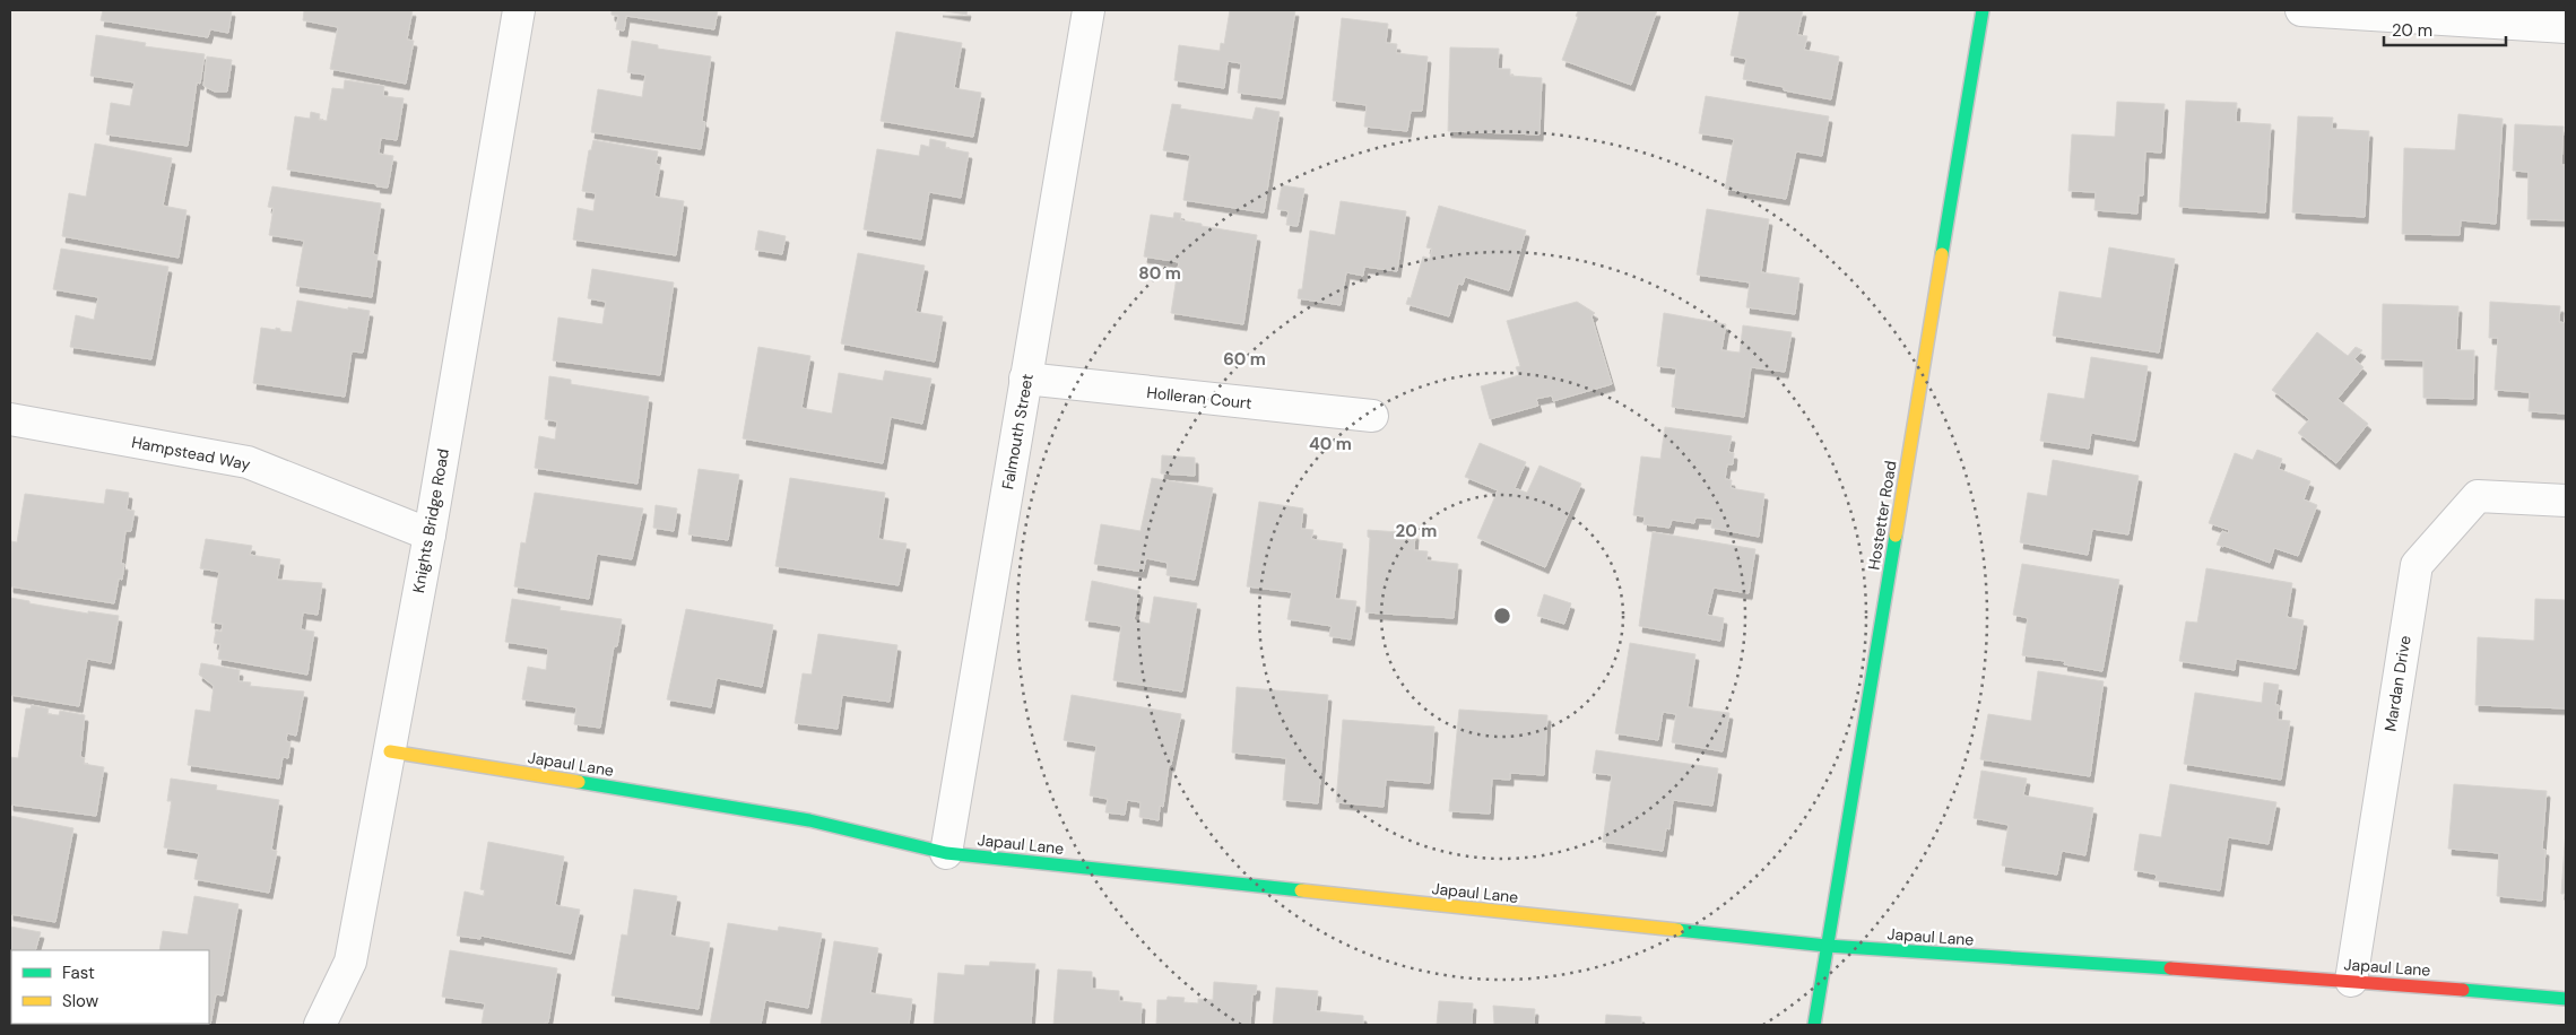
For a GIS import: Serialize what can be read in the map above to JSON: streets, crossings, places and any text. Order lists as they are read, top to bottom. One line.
{"streets":{"street":["Holleran Court","Falmouth Street","Hampstead Way","Hostetter Road","Knights Bridge Road","Mardan Drive","Japaul Lane"]},"crossings":[["Holleran Court","Falmouth Street"],["Falmouth Street","Japaul Lane"],["Hampstead Way","Knights Bridge Road"],["Hostetter Road","Japaul Lane"],["Knights Bridge Road","Japaul Lane"],["Mardan Drive","Japaul Lane"]],"legend":["Fast","Slow"],"scale_bar":"20 m","rings":["80 m","60 m","40 m","20 m"]}
